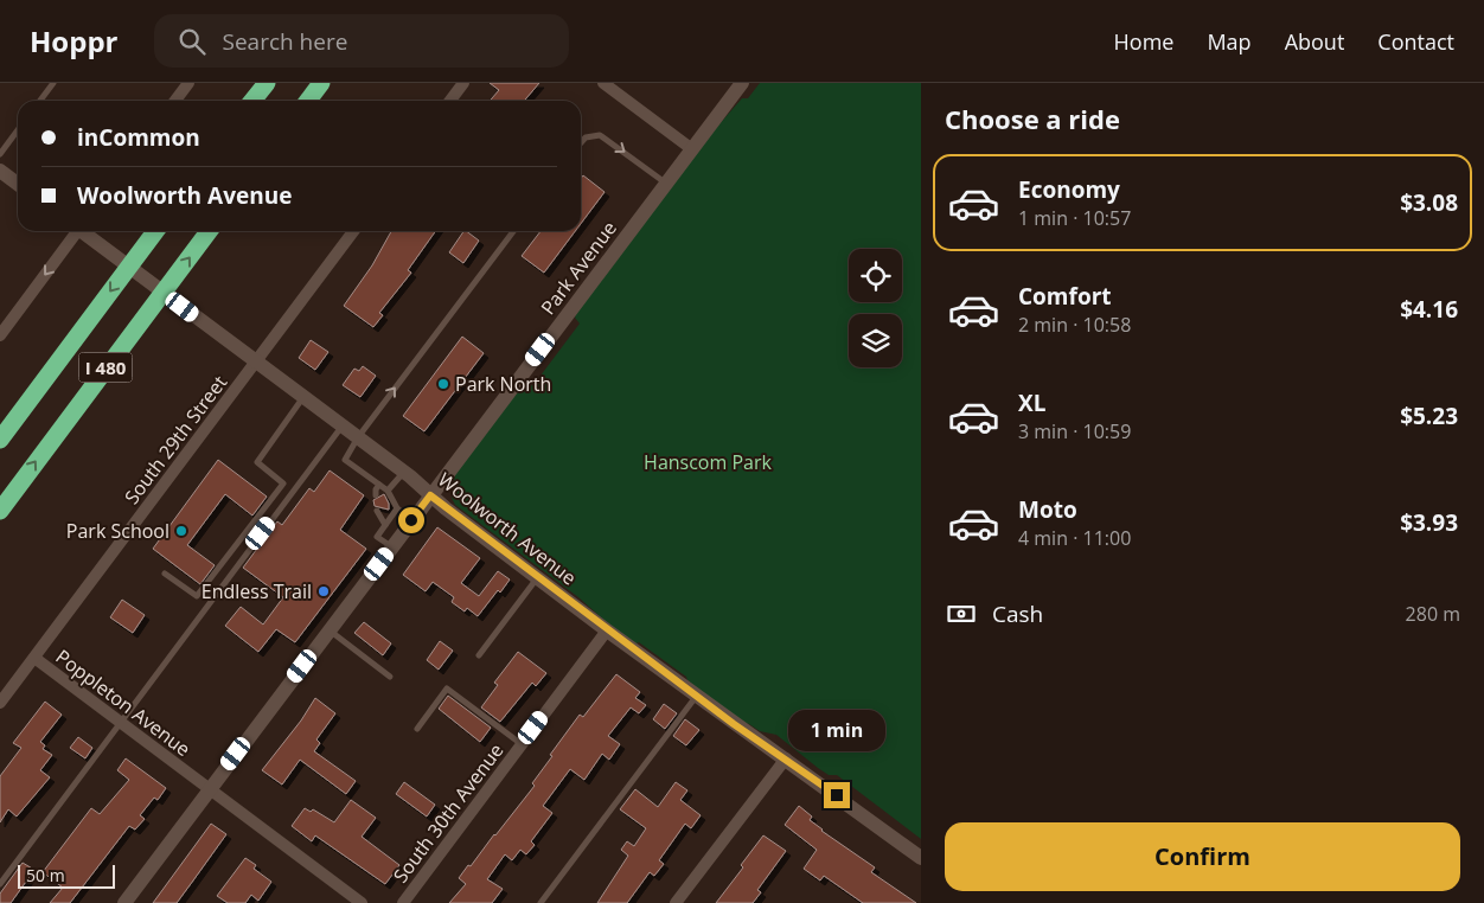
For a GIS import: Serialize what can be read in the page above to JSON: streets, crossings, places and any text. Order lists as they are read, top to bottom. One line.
{"streets":{"highway":["I 480"],"street":["Park Avenue","South 29th Street","Woolworth Avenue","Poppleton Avenue","South 30th Avenue"]},"crossings":[["Park Avenue","Woolworth Avenue"],["Park Avenue","Poppleton Avenue"],["South 29th Street","Woolworth Avenue"],["South 29th Street","Poppleton Avenue"],["Woolworth Avenue","South 30th Avenue"]],"parks":["Hanscom Park"],"places":["Park North","Park School","Endless Trail"],"scale_bar":"50 m","page":{"header":"Hoppr","search":"Search here","nav":["Home","Map","About","Contact"],"heading":"Choose a ride","banner":["inCommon","Woolworth Avenue"],"list":[{"name":"Economy","note":"1 min · 10:57","value":"$3.08"},{"name":"Comfort","note":"2 min · 10:58","value":"$4.16"},{"name":"XL","note":"3 min · 10:59","value":"$5.23"},{"name":"Moto","note":"4 min · 11:00","value":"$3.93"}],"pay":["Cash","280 m"],"bubble":"1 min","buttons":"Confirm","scale":"50 m"}}
